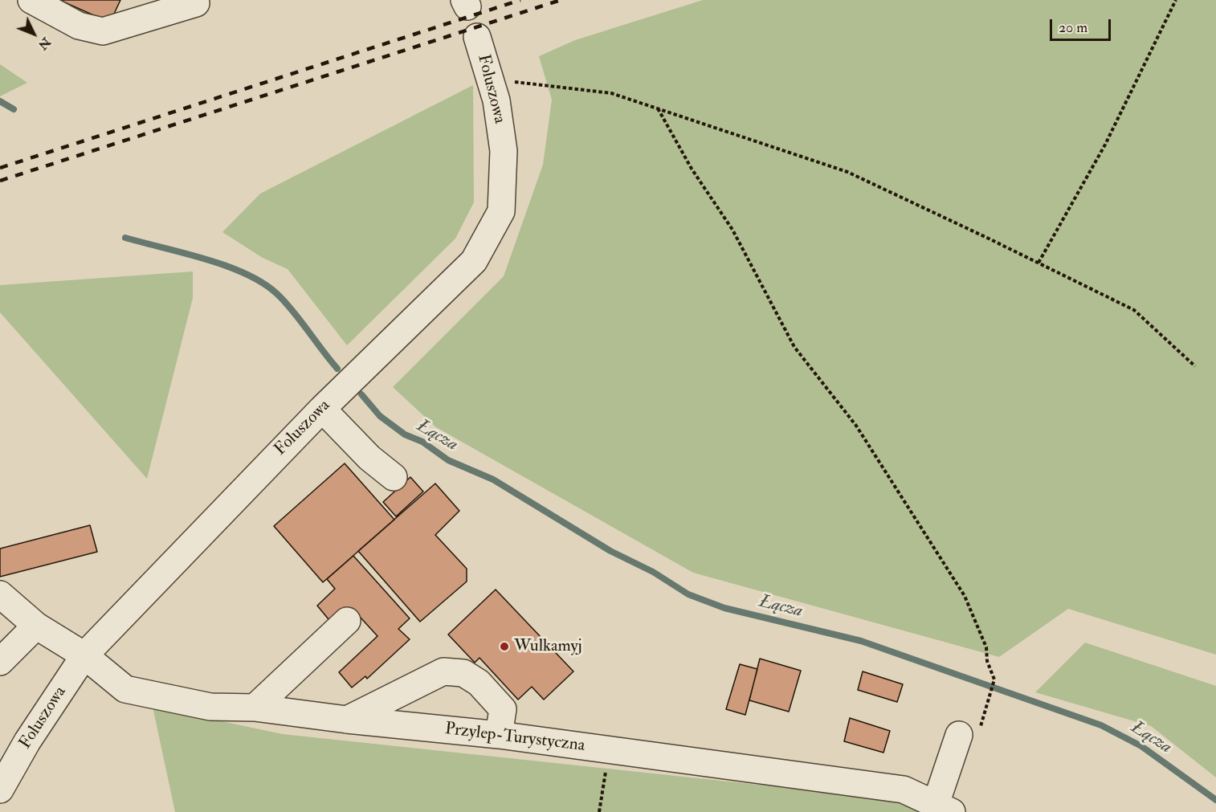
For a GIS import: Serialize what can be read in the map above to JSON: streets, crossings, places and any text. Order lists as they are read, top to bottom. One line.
{"streets":{"street":["Foluszowa","Przylep-Turystyczna"]},"crossings":[["Foluszowa","Przylep-Turystyczna"]],"water":["Łącza"],"places":["Wulkamyj"],"scale_bar":"20 m","north":"bottom right"}
